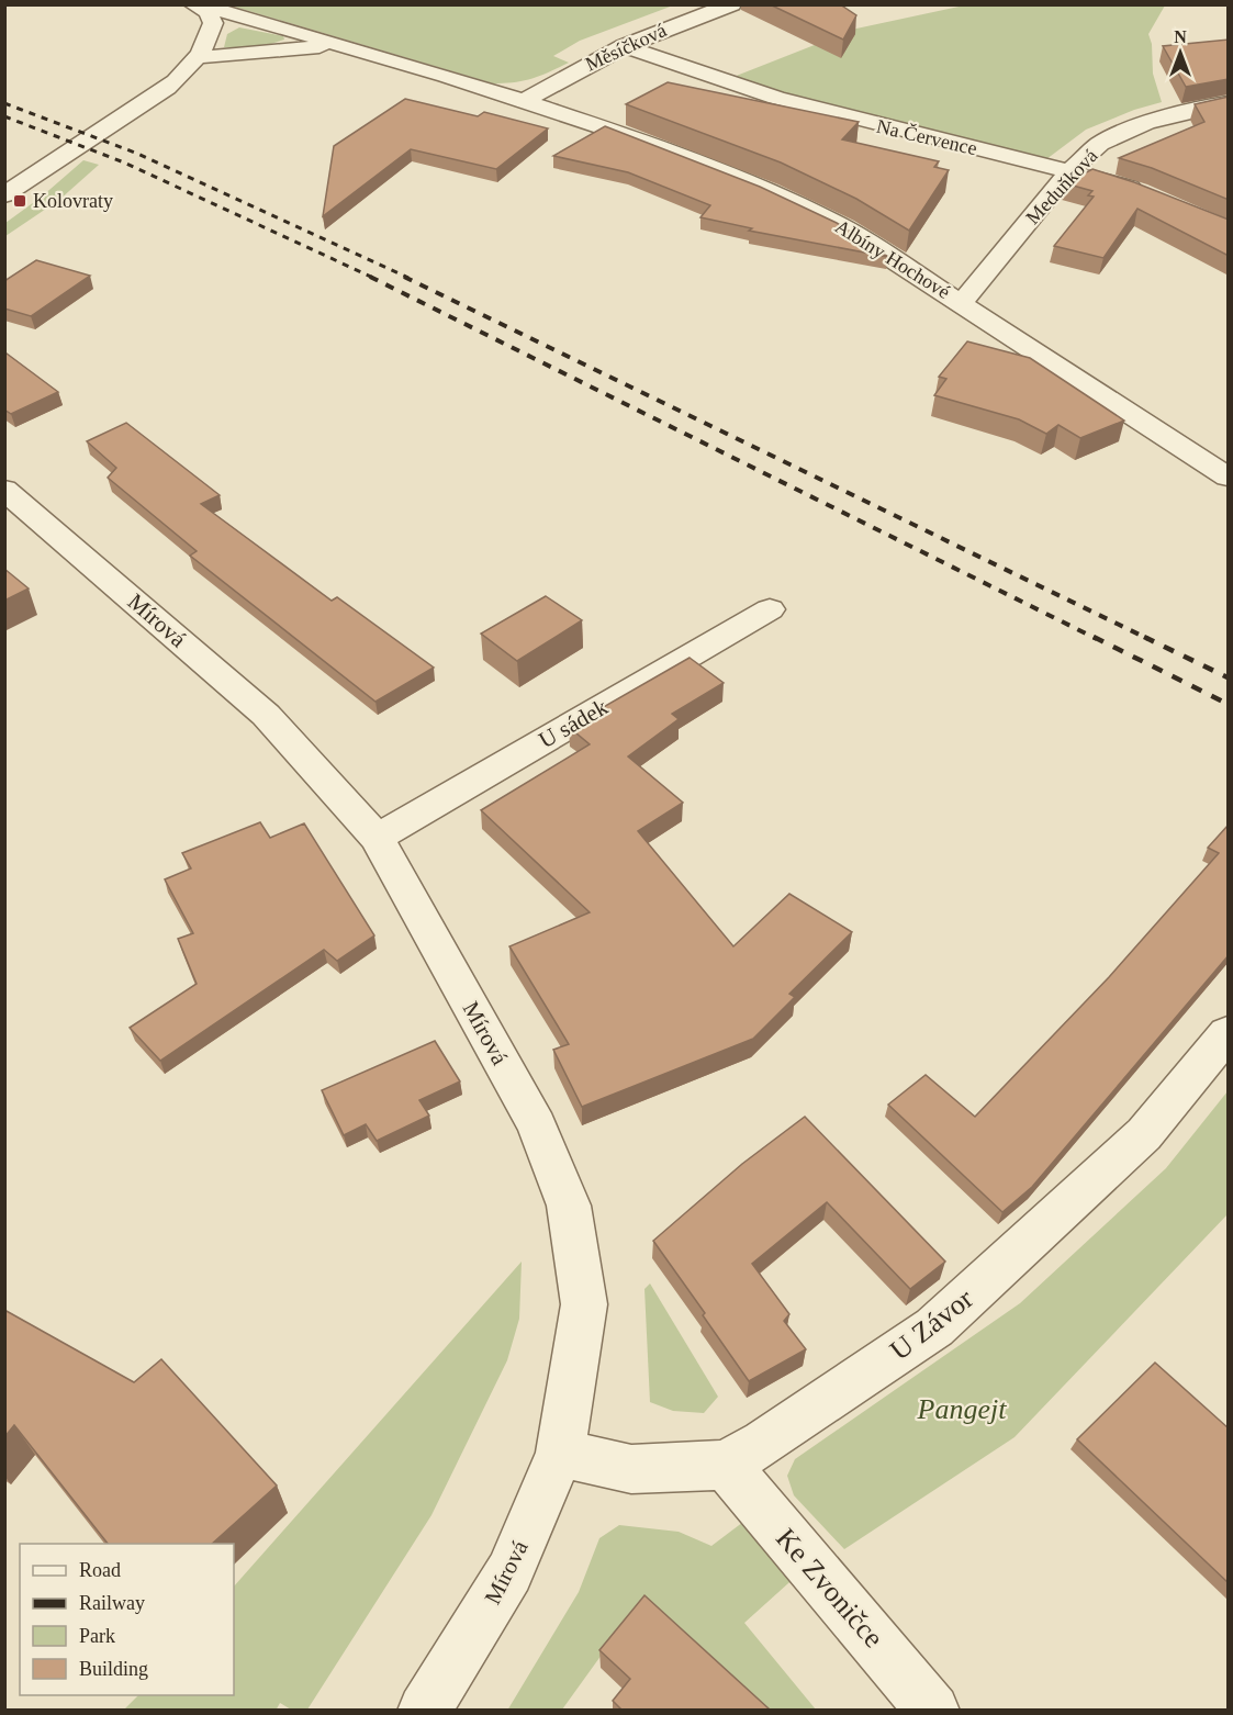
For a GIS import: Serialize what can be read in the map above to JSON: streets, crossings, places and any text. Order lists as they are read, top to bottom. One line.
{"streets":{"street":["Měsíčková","Na Července","Meduňková","Albíny Hochové","Mírová","U sádek","U Závor","Ke Zvoničce"]},"crossings":[["Měsíčková","Na Července"],["Měsíčková","Albíny Hochové"],["Na Července","Meduňková"],["Meduňková","Albíny Hochové"],["Mírová","U sádek"],["Mírová","U Závor"],["U Závor","Ke Zvoničce"]],"parks":["Pangejt"],"places":{"transit":["Kolovraty"]},"legend":["Road","Railway","Park","Building"],"north":"top"}
